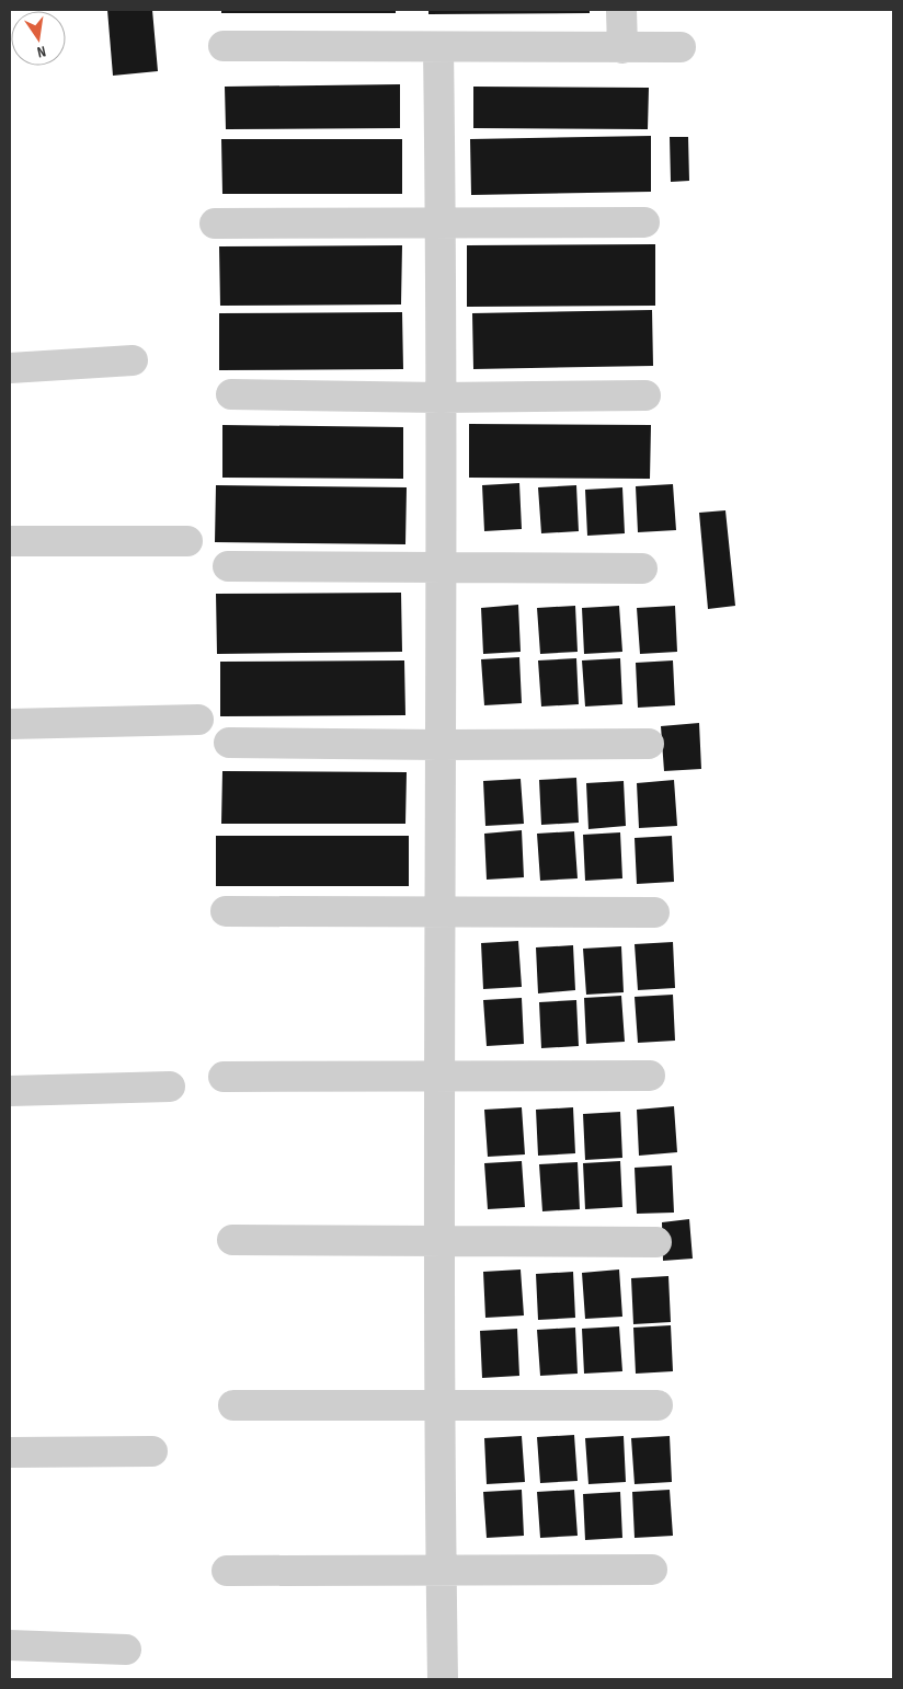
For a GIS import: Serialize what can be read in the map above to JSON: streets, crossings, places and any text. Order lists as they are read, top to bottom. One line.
{"north":"bottom"}
